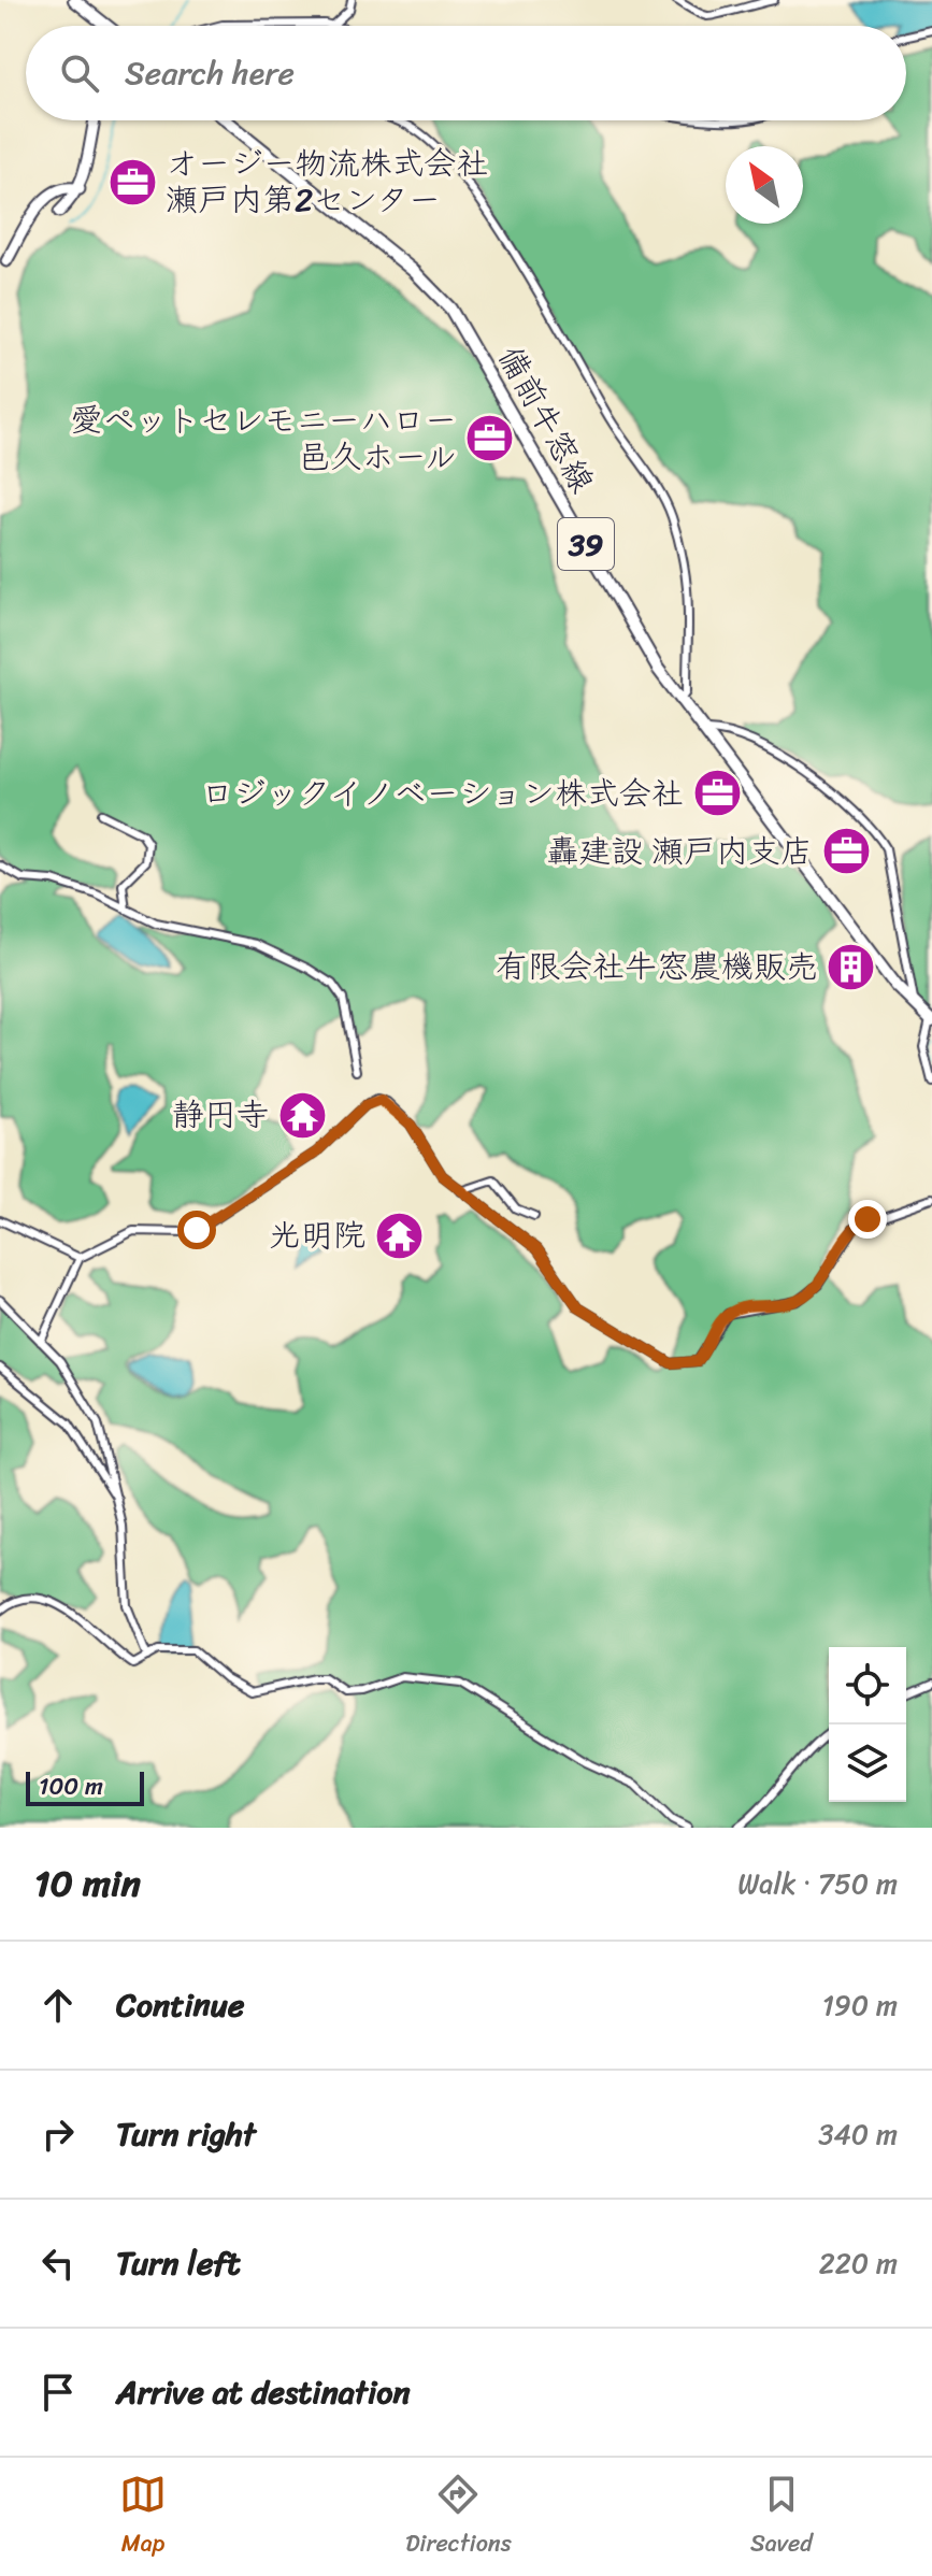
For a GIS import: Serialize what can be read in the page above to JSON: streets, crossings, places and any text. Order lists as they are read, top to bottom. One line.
{"streets":{"main road":["備前牛窓線","39"]},"places":{"office":["オージー物流株式会社 瀬戸内第2センター","愛ペットセレモニーハロー 邑久ホール","ロジックイノベーション株式会社","轟建設 瀬戸内支店"],"building":["有限会社牛窓農機販売"],"temple":["静円寺","光明院"]},"scale_bar":"100 m","north":"top left","page":{"search":"Search here","scale":"100 m","heading":["10 min","Walk · 750 m"],"list":[["Continue","190 m"],["Turn right","340 m"],["Turn left","220 m"],"Arrive at destination"],"nav":["Map","Directions","Saved"]}}
